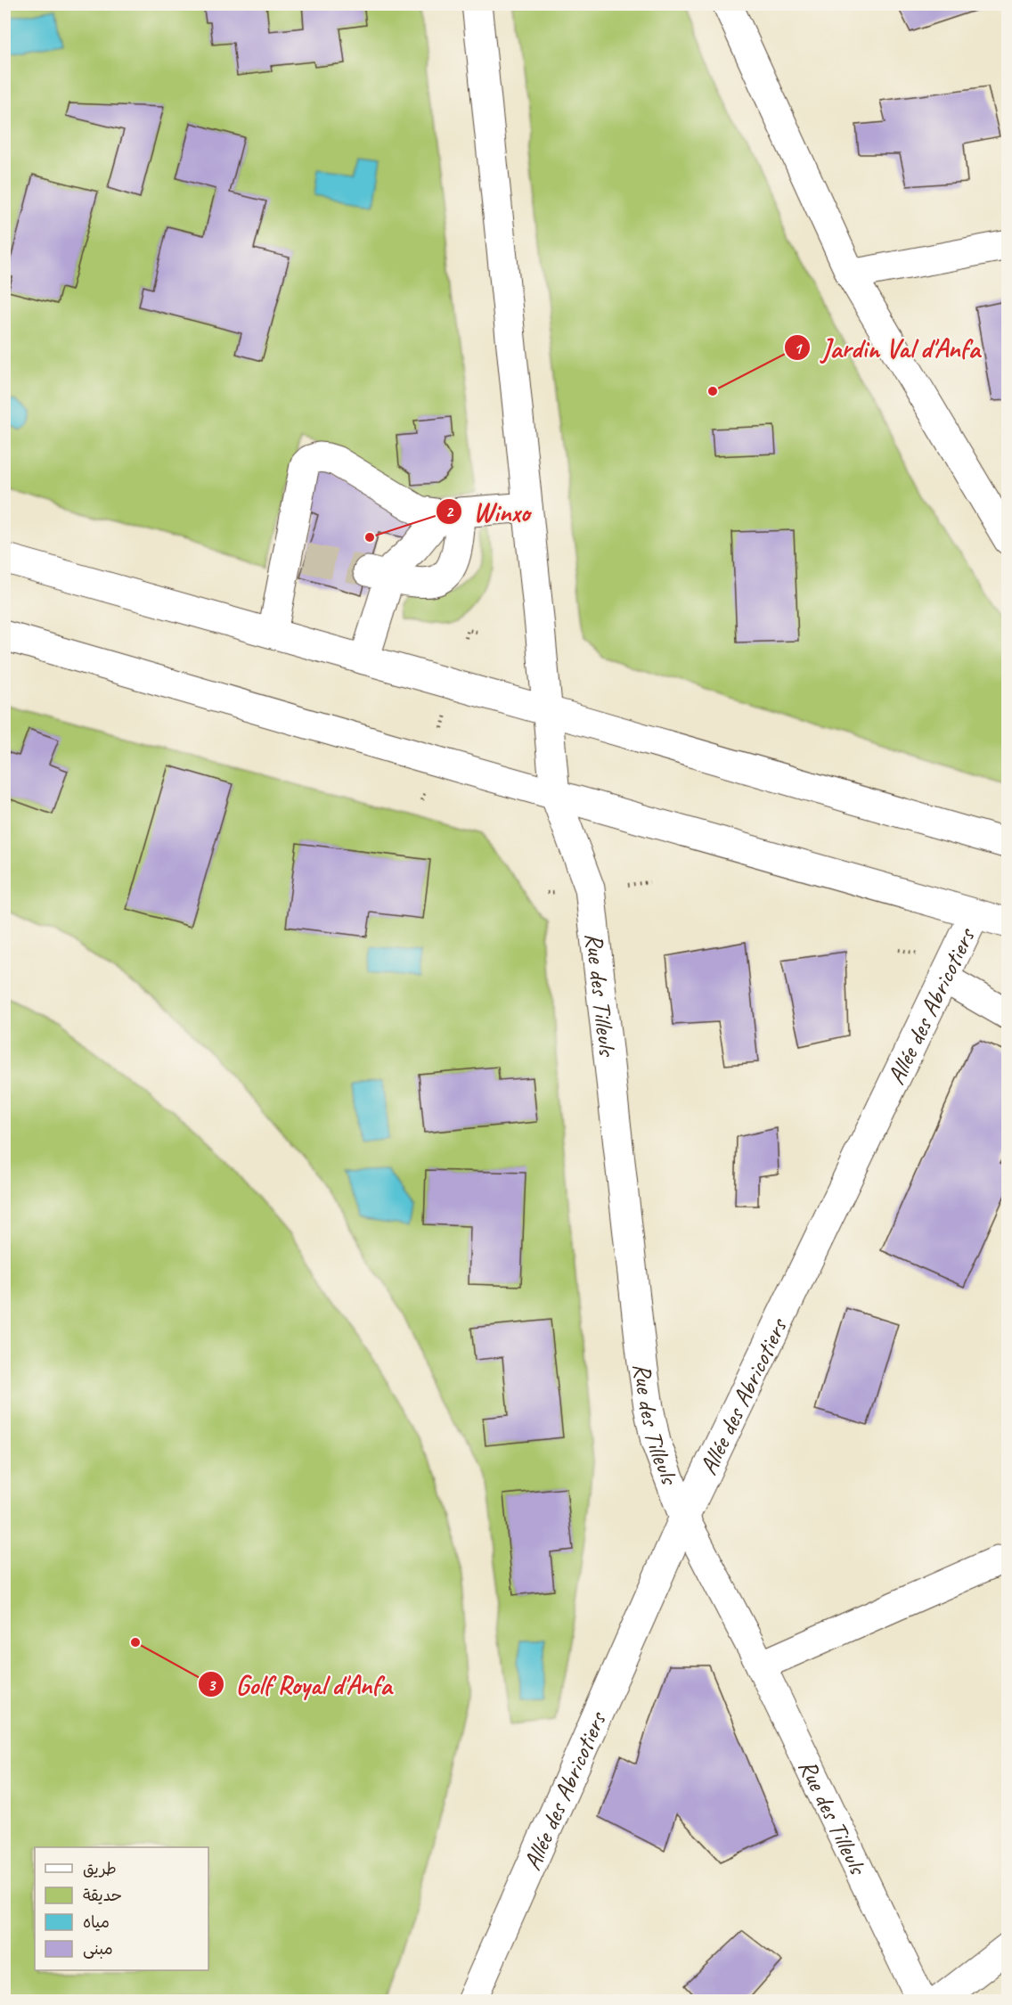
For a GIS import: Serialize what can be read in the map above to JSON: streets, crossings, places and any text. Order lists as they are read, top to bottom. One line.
{"streets":{"main road":["Rue des Tilleuls","Allée des Abricotiers"]},"crossings":[["Rue des Tilleuls","Allée des Abricotiers"]],"places":["Jardin Val d'Anfa","Winxo","Golf Royal d'Anfa"],"legend":["طريق","حديقة","مياه","مبنى"]}
